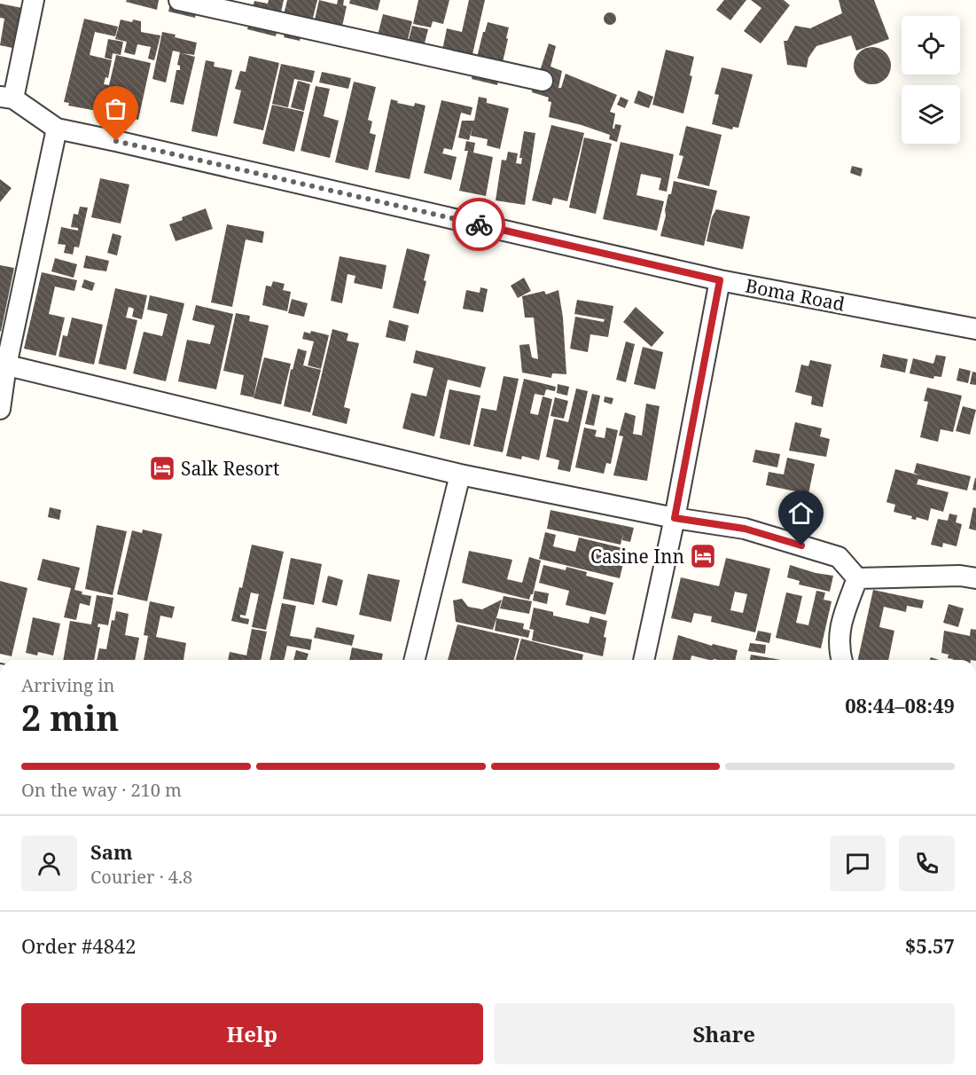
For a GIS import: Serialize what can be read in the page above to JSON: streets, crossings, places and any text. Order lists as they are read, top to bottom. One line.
{"streets":{"street":["Boma Road"]},"places":{"hotel":["Salk Resort","Casine Inn"]},"page":{"heading":["2 min","Arriving in","08:44–08:49"],"panel":["Sam","Courier · 4.8","Order #4842","$5.57"],"bar":"On the way · 210 m","buttons":["Help","Share"]}}
